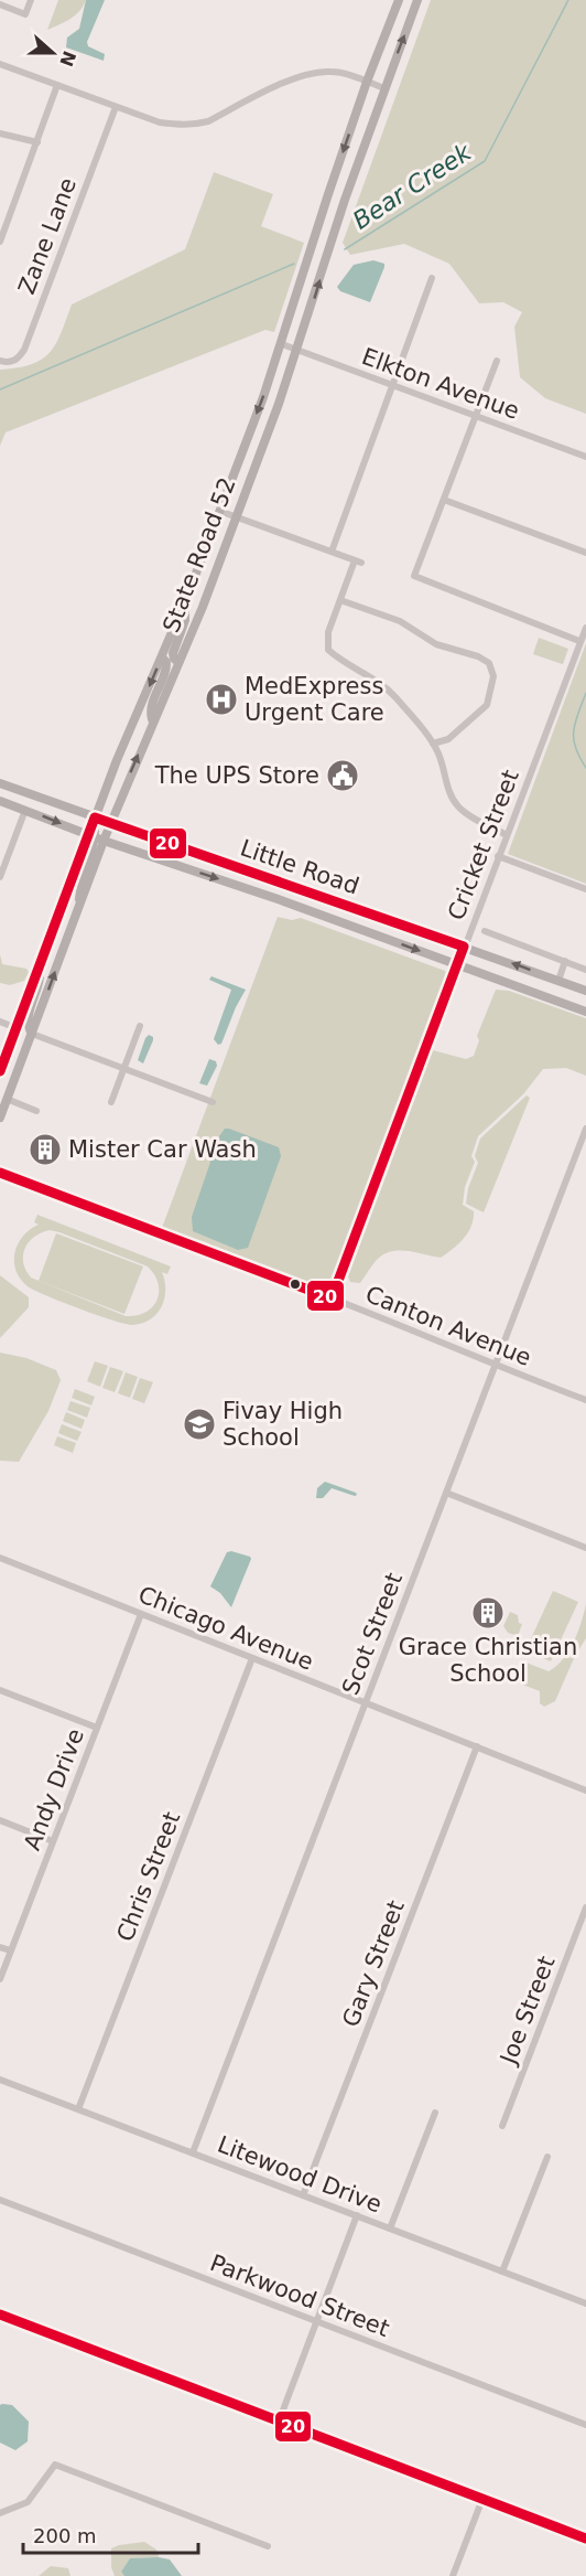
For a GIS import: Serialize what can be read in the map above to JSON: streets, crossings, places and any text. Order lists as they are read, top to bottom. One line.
{"streets":{"main road":["State Road 52","Little Road"],"street":["Zane Lane","Elkton Avenue","Cricket Street","Canton Avenue","Chicago Avenue","Scot Street","Andy Drive","Chris Street","Gary Street","Joe Street","Litewood Drive","Parkwood Street"]},"crossings":[["Elkton Avenue","State Road 52"],["State Road 52","Little Road"],["Cricket Street","Little Road"],["Cricket Street","Canton Avenue"],["Canton Avenue","Scot Street"],["Chicago Avenue","Scot Street"],["Chicago Avenue","Andy Drive"],["Chicago Avenue","Chris Street"],["Chicago Avenue","Gary Street"],["Scot Street","Litewood Drive"],["Chris Street","Litewood Drive"],["Gary Street","Litewood Drive"]],"water":["Bear Creek"],"places":{"hospital":["MedExpress Urgent Care"],"public building":["The UPS Store"],"building":["Mister Car Wash","Grace Christian School"],"school or university":["Fivay High School"]},"lines":["transit line 20"],"scale_bar":"200 m","north":"right"}
